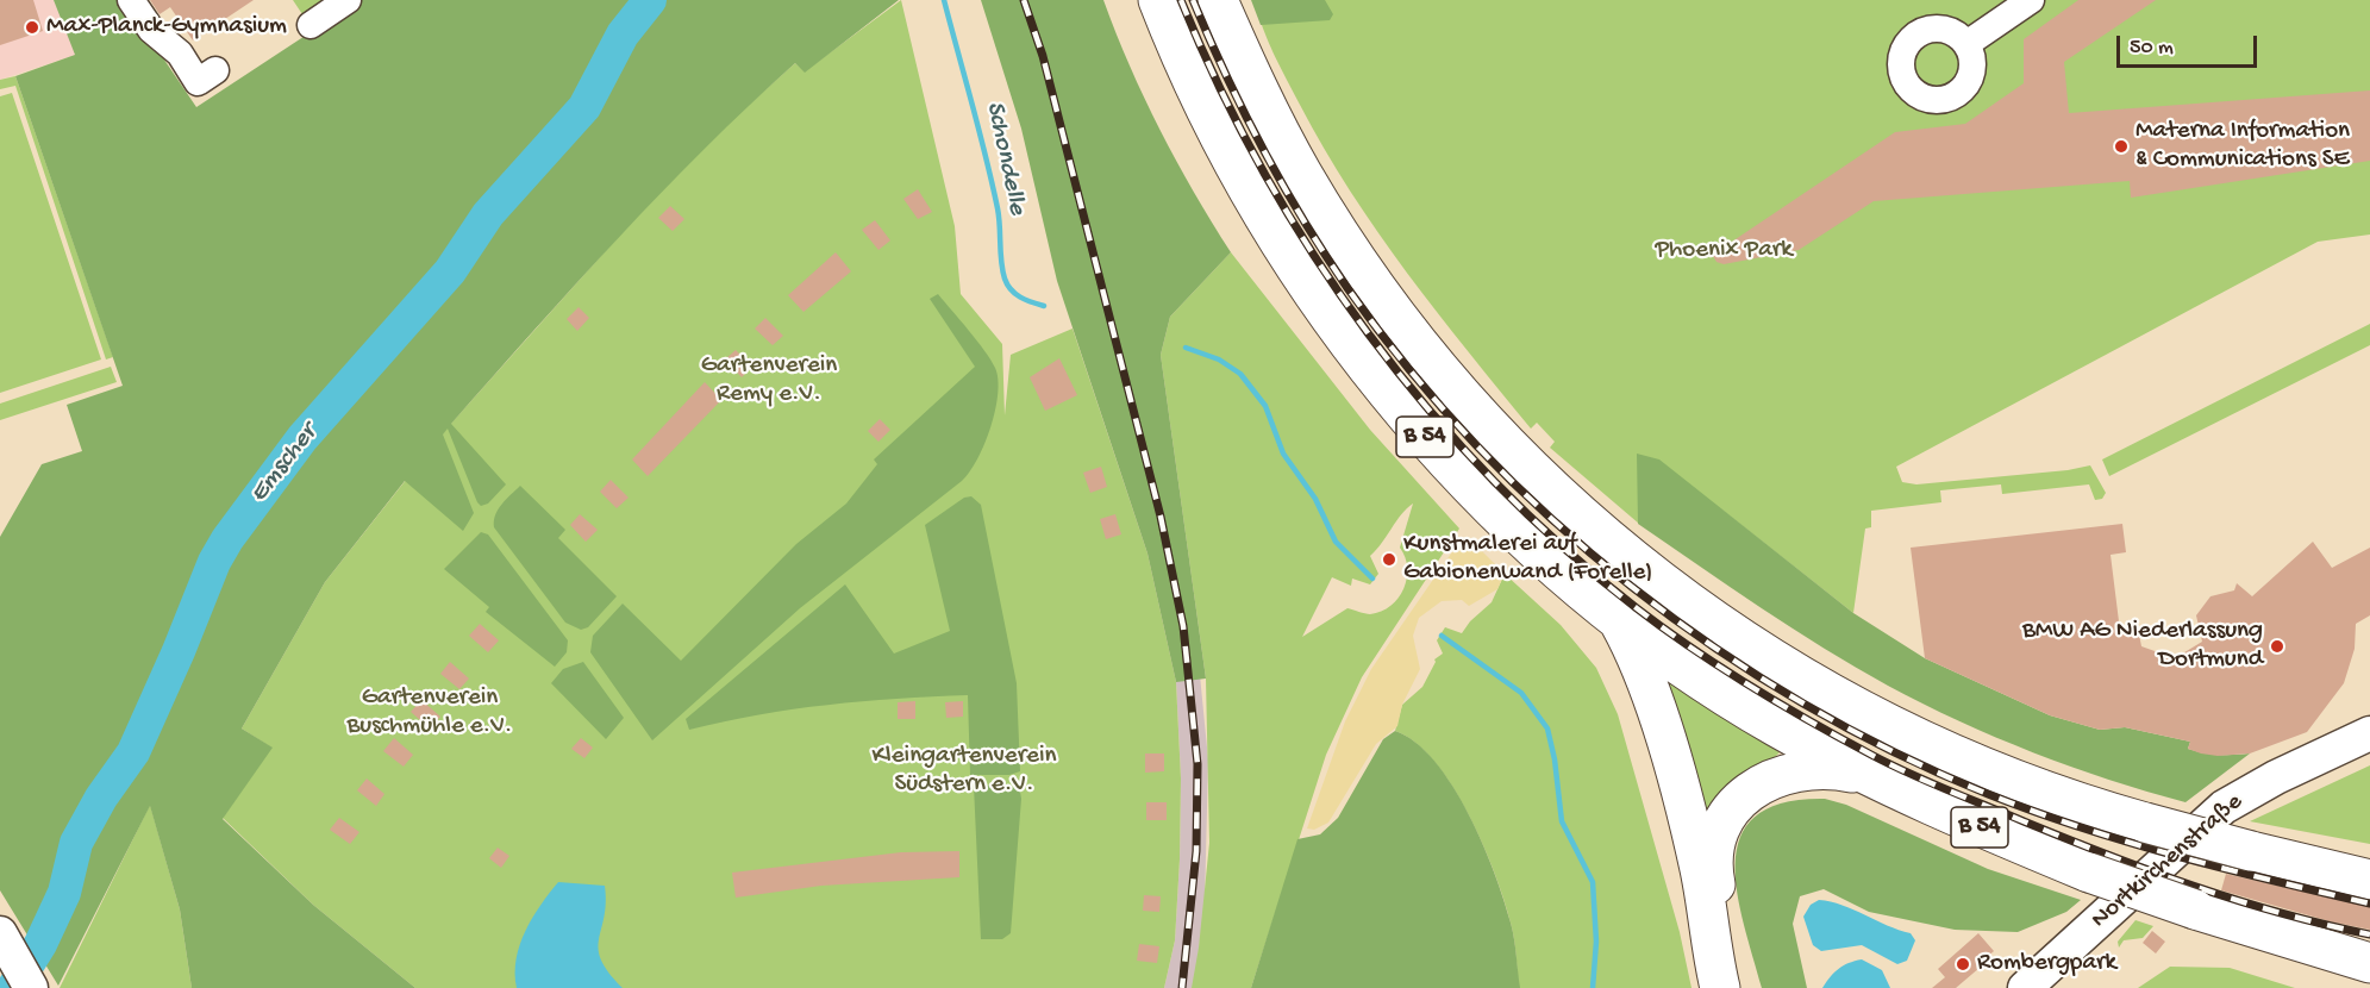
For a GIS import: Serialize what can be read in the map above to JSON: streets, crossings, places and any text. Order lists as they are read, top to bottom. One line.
{"streets":{"highway":["B 54"],"main road":["Nortkirchenstraße"]},"water":["Schondelle","Emscher"],"parks":["Phoenix Park","Gartenverein Remy e.V.","Gartenverein Buschmühle e.V.","Kleingartenverein Südstern e.V."],"places":["Max-Planck-Gymnasium","Materna Information & Communications SE","Kunstmalerei auf Gabionenwand (Forelle)","BMW AG Niederlassung Dortmund","Rombergpark"],"scale_bar":"50 m"}
